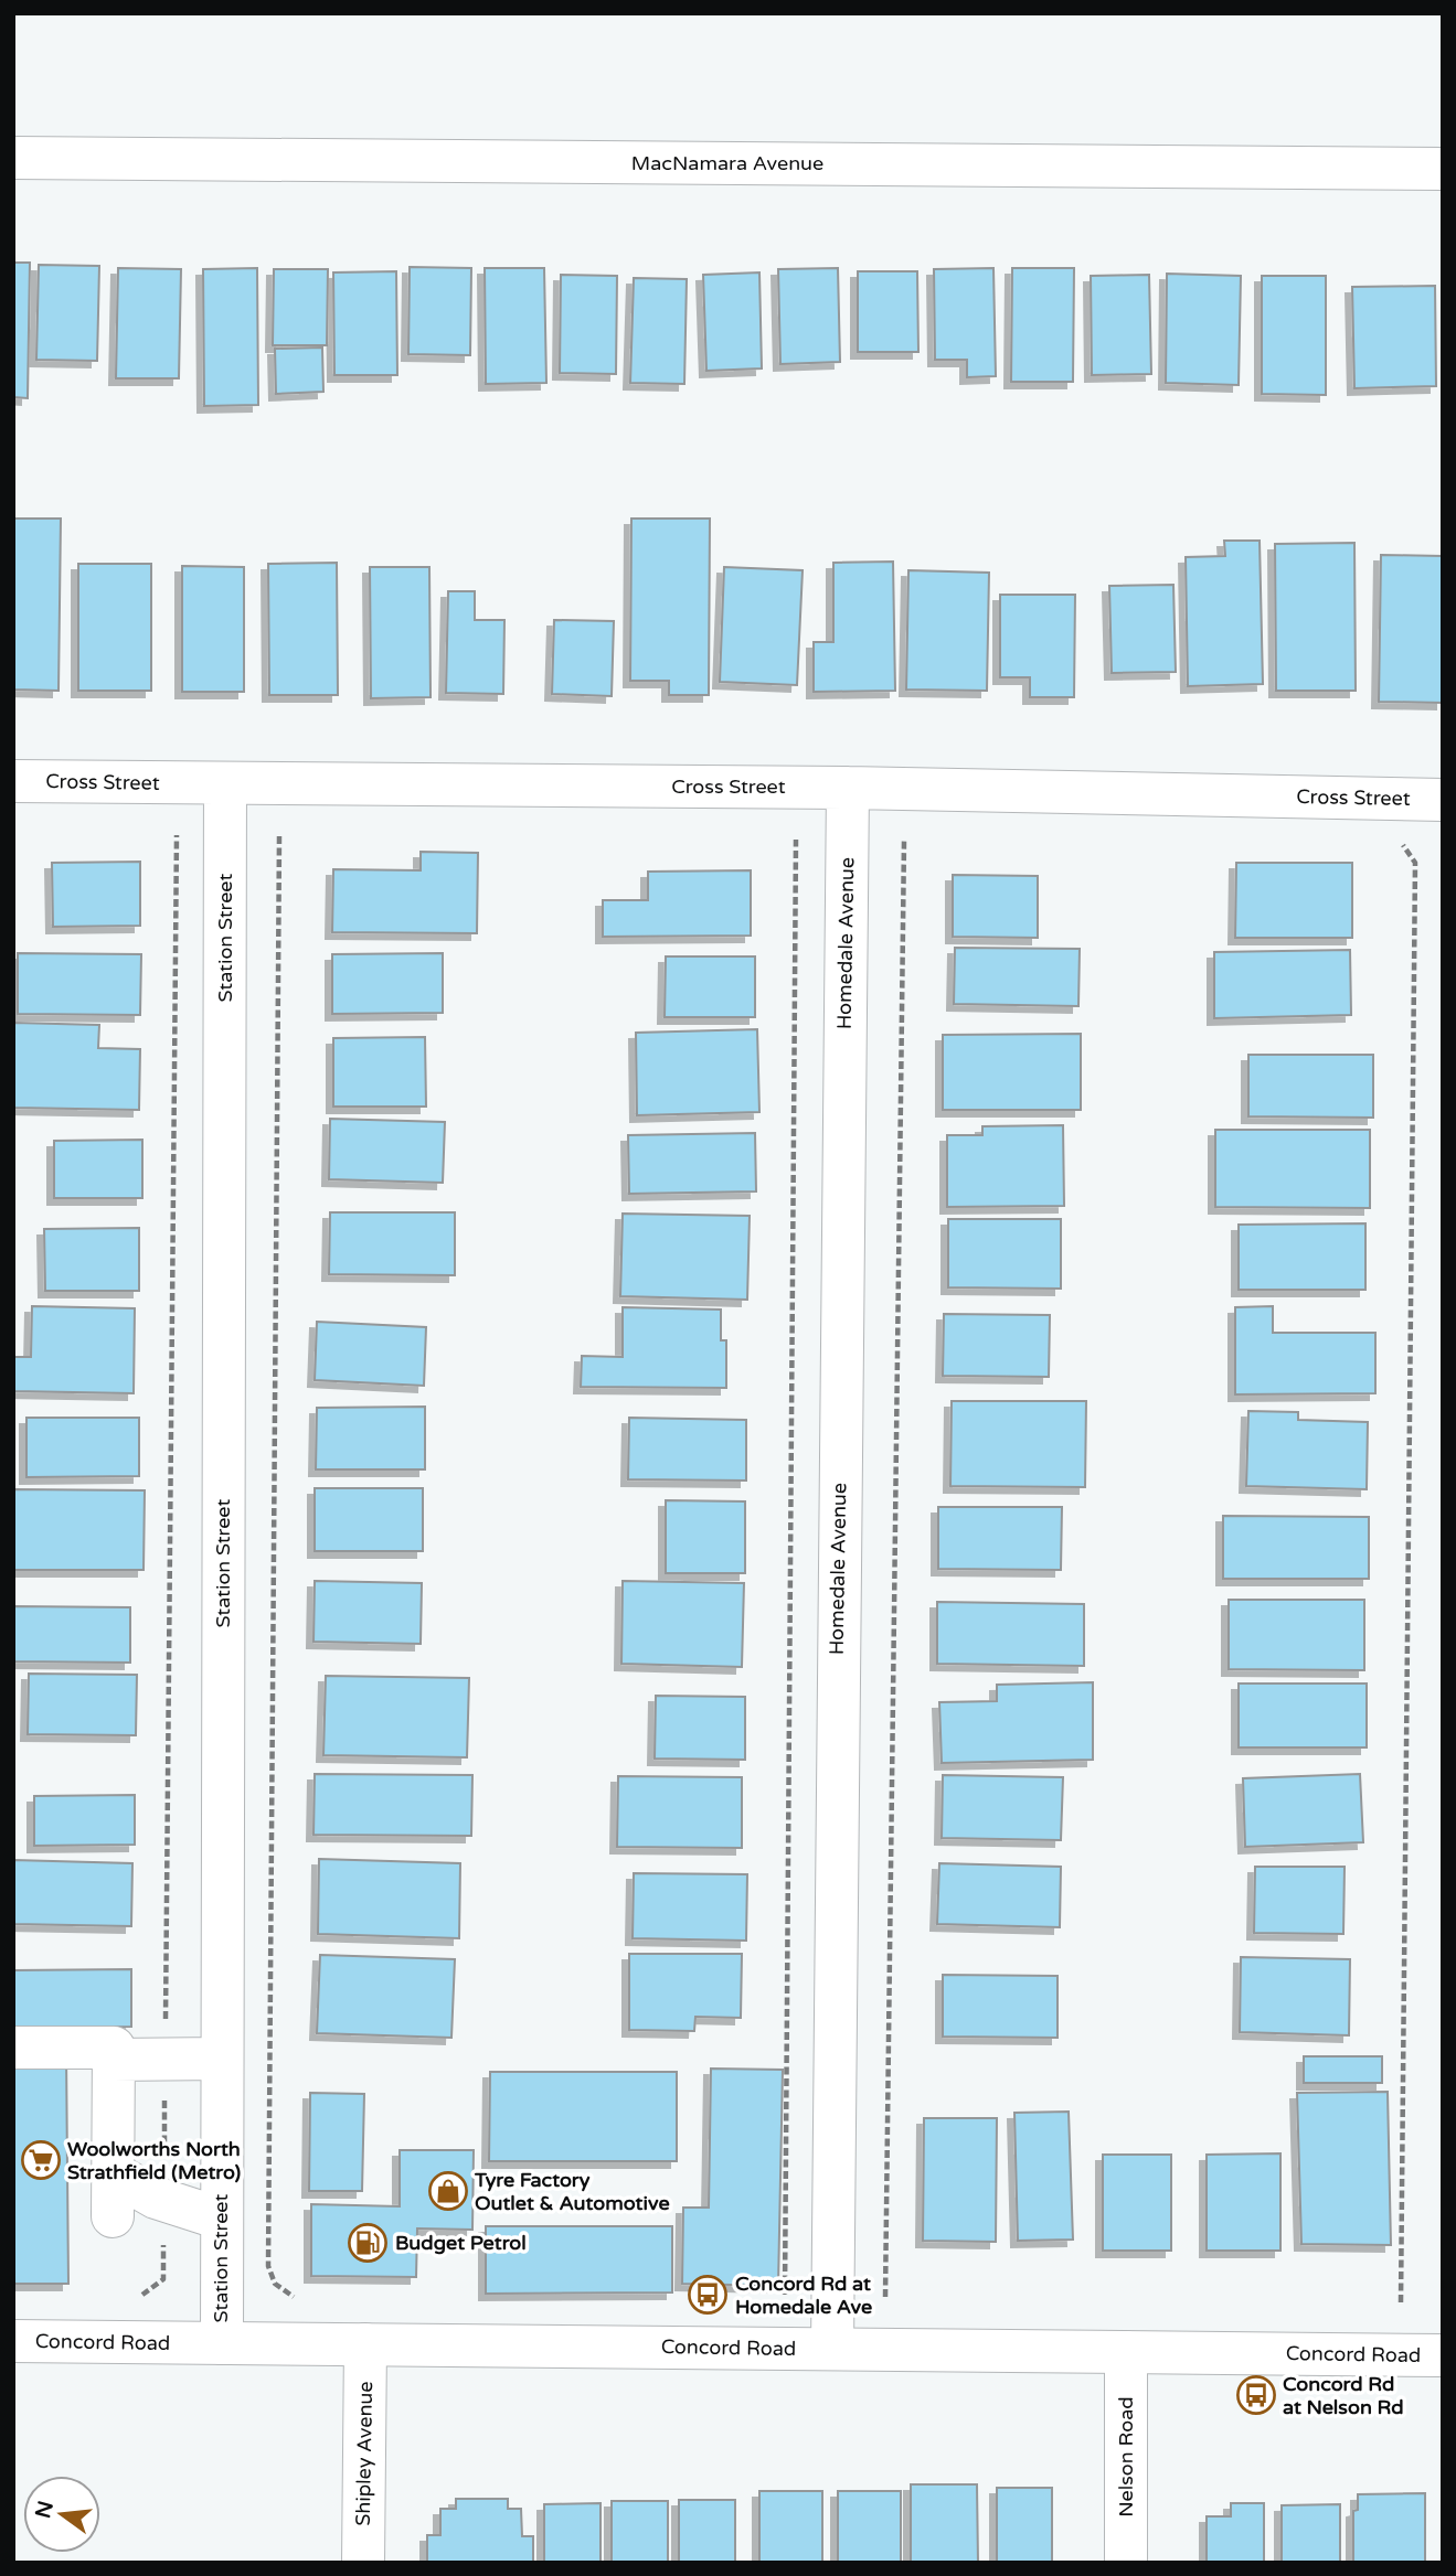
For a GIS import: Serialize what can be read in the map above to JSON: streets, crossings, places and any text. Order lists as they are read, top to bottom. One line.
{"streets":{"street":["MacNamara Avenue","Cross Street","Station Street","Homedale Avenue","Concord Road","Shipley Avenue","Nelson Road"]},"crossings":[["Cross Street","Station Street"],["Cross Street","Homedale Avenue"],["Station Street","Concord Road"],["Homedale Avenue","Concord Road"],["Concord Road","Shipley Avenue"],["Concord Road","Nelson Road"]],"places":{"supermarket":["Woolworths North Strathfield (Metro)"],"shop":["Tyre Factory Outlet & Automotive"],"fuel station":["Budget Petrol"],"bus stop":["Concord Rd at Homedale Ave","Concord Rd at Nelson Rd"]},"north":"left"}
